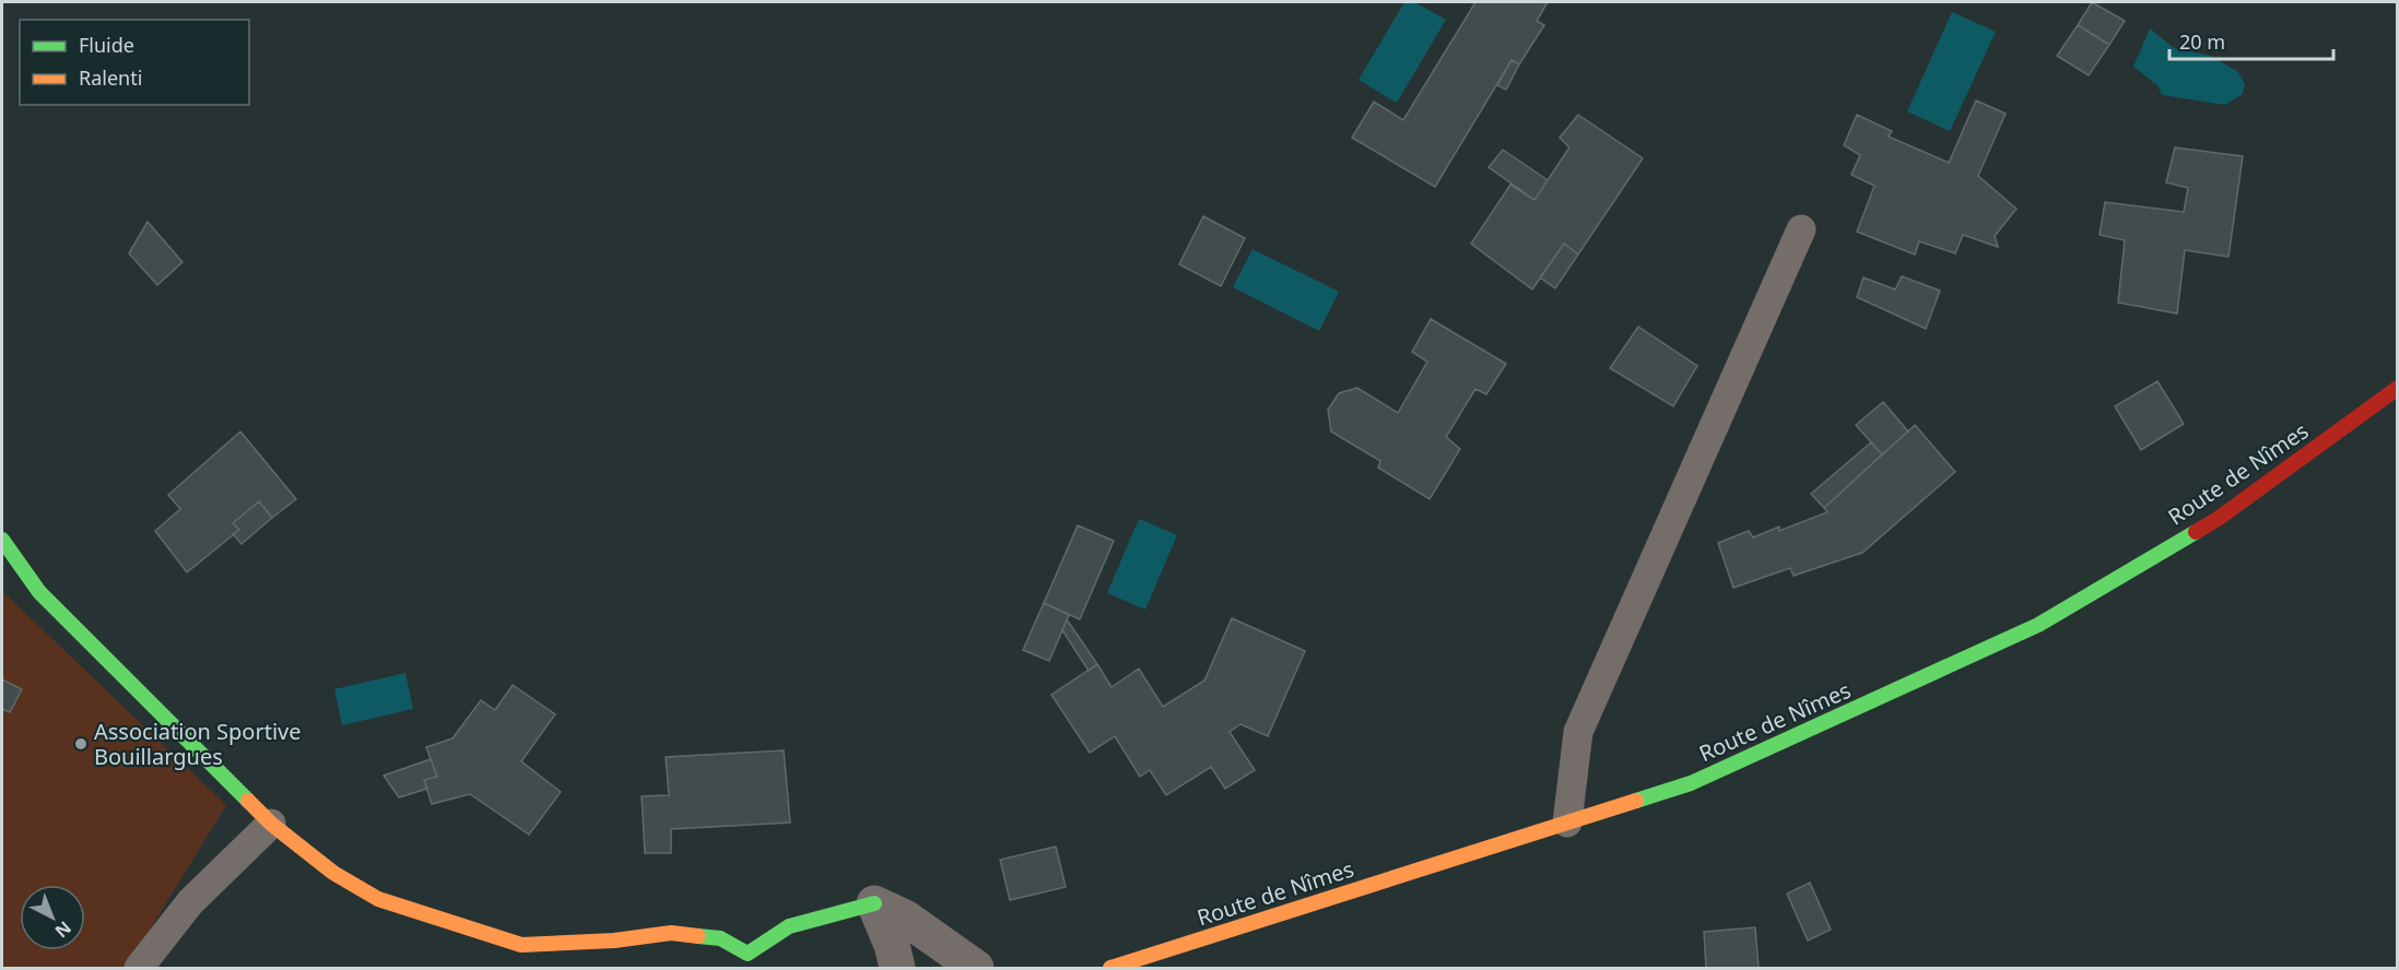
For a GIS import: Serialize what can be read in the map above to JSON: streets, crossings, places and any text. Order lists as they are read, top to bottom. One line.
{"streets":{"street":["Route de Nîmes"]},"places":["Association Sportive Bouillargues"],"legend":["Fluide","Ralenti"],"scale_bar":"20 m","north":"bottom right"}
